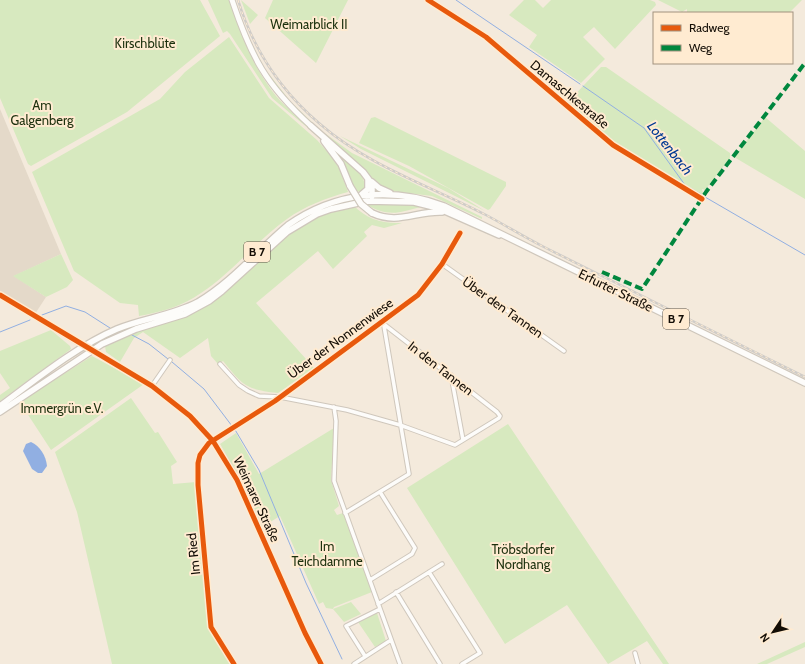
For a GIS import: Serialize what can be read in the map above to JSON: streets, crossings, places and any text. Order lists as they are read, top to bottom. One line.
{"streets":{"main road":["B 7","Erfurter Straße"],"street":["Damaschkestraße","Über den Tannen","Über der Nonnenwiese","In den Tannen","Weimarer Straße","Im Ried"]},"crossings":[["B 7","Erfurter Straße"],["B 7","Weimarer Straße"],["Über den Tannen","Über der Nonnenwiese"],["Über der Nonnenwiese","In den Tannen"],["Über der Nonnenwiese","Weimarer Straße"],["Über der Nonnenwiese","Im Ried"],["Weimarer Straße","Im Ried"]],"water":["Lottenbach"],"parks":["Weimarblick II","Kirschblüte","Am Galgenberg","Immergrün e.V.","Im Teichdamme","Tröbsdorfer Nordhang"],"legend":["Radweg","Weg"],"north":"bottom left"}
